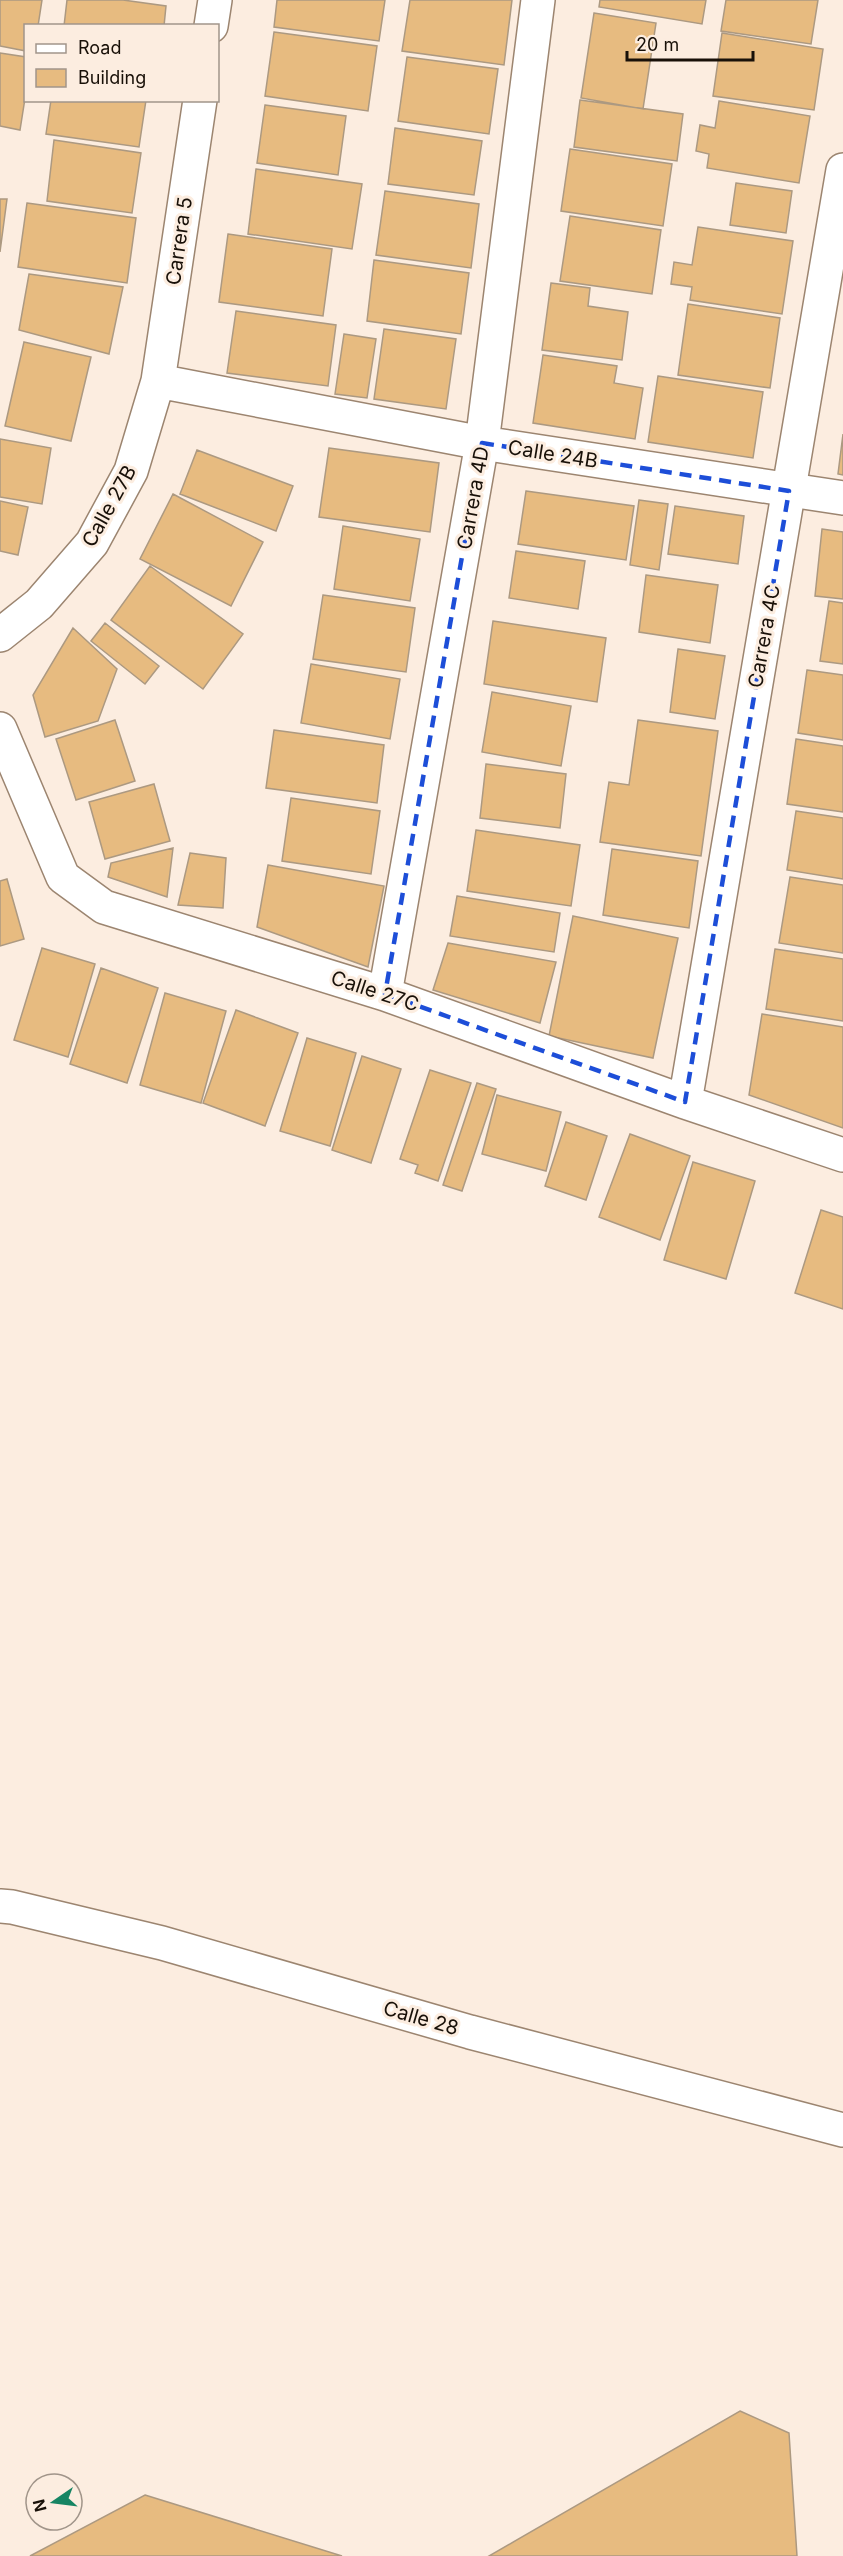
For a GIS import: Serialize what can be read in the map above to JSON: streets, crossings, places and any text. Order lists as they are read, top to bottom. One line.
{"streets":{"street":["Carrera 5","Calle 24B","Carrera 4D","Calle 27B","Carrera 4C","Calle 27C","Calle 28"]},"crossings":[["Carrera 5","Calle 24B"],["Carrera 5","Calle 27B"],["Calle 24B","Carrera 4D"],["Calle 24B","Calle 27B"],["Calle 24B","Carrera 4C"],["Carrera 4D","Calle 27C"],["Carrera 4C","Calle 27C"]],"legend":["Road","Building"],"scale_bar":"20 m","north":"left"}
